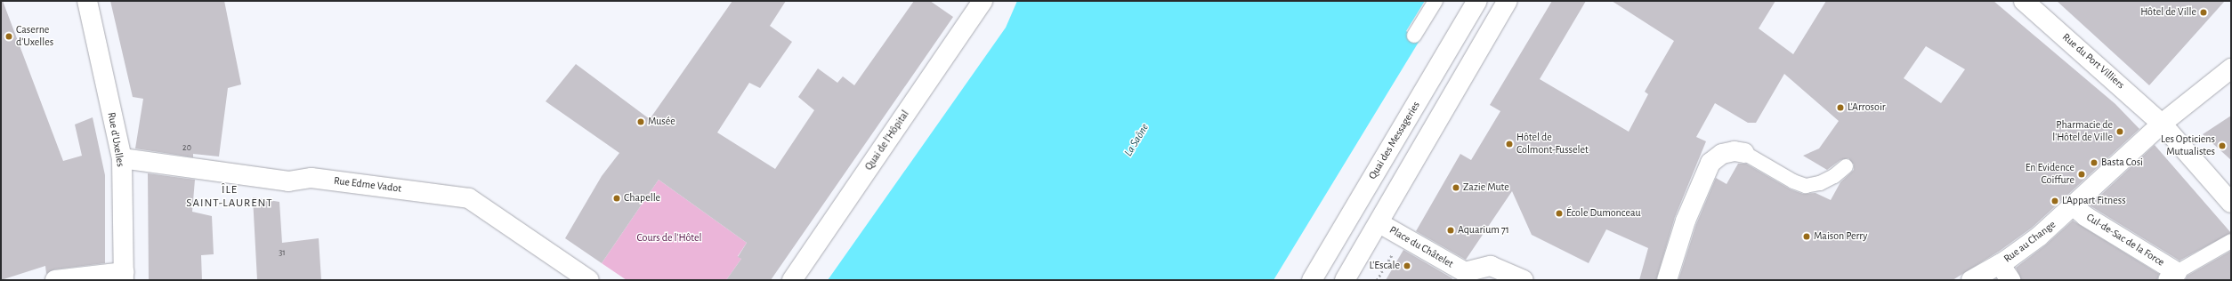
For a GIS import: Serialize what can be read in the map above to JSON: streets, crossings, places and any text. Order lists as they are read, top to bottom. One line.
{"streets":{"street":["Rue du Port Villiers","Rue d'Uxelles","Quai de l'Hôpital","Quai des Messageries","Rue Edme Vadot","Cul-de-Sac de la Force","Rue au Change","Place du Châtelet"]},"crossings":[["Rue du Port Villiers","Rue au Change"],["Rue d'Uxelles","Rue Edme Vadot"],["Cul-de-Sac de la Force","Rue au Change"]],"districts":["ÎLE SAINT-LAURENT"],"water":["La Saône"],"parks":["Cours de l'Hôtel"],"places":["Hôtel de Ville","Caserne d'Uxelles","L'Arrosoir","Musée","Pharmacie de l'Hôtel de Ville","Hôtel de Colmont-Fusselet","Les Opticiens Mutualistes","Basta Cosi","En Evidence Coiffure","Zazie Mute","Chapelle","L'Appart Fitness","École Dumonceau","Aquarium 71","Maison Perry","L'Escale"],"house_numbers":["20","31"]}
